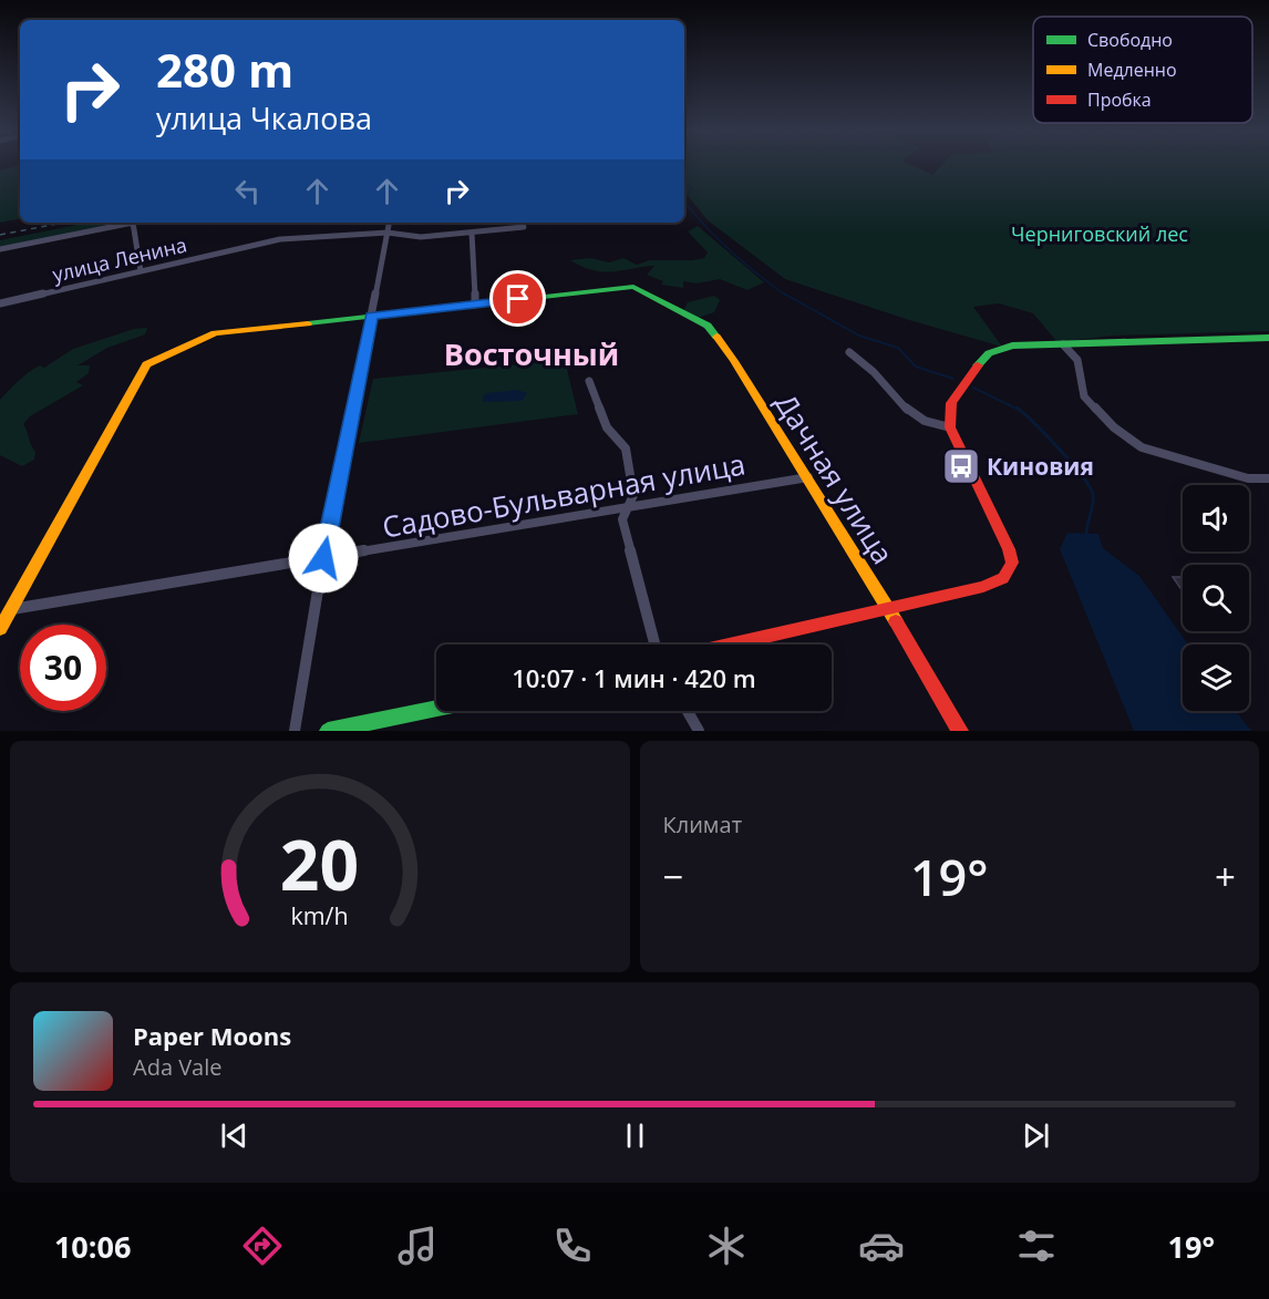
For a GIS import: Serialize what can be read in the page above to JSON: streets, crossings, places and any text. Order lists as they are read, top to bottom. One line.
{"streets":{"street":["улица Ленина","Дачная улица","Садово-Бульварная улица"]},"crossings":[["Дачная улица","Садово-Бульварная улица"]],"districts":["Восточный"],"parks":["Черниговский лес"],"places":{"bus stop":["Киновия"]},"legend":["Свободно","Медленно","Пробка"],"page":{"turn":["280 m","улица Чкалова"],"limit":"30","trip":"10:07 · 1 мин · 420 m","tile":"Климат","heat":["−","19°","+"],"song":["Paper Moons","Ada Vale"],"tabs":["10:06","19°"],"gauge":["20","km/h"]}}
